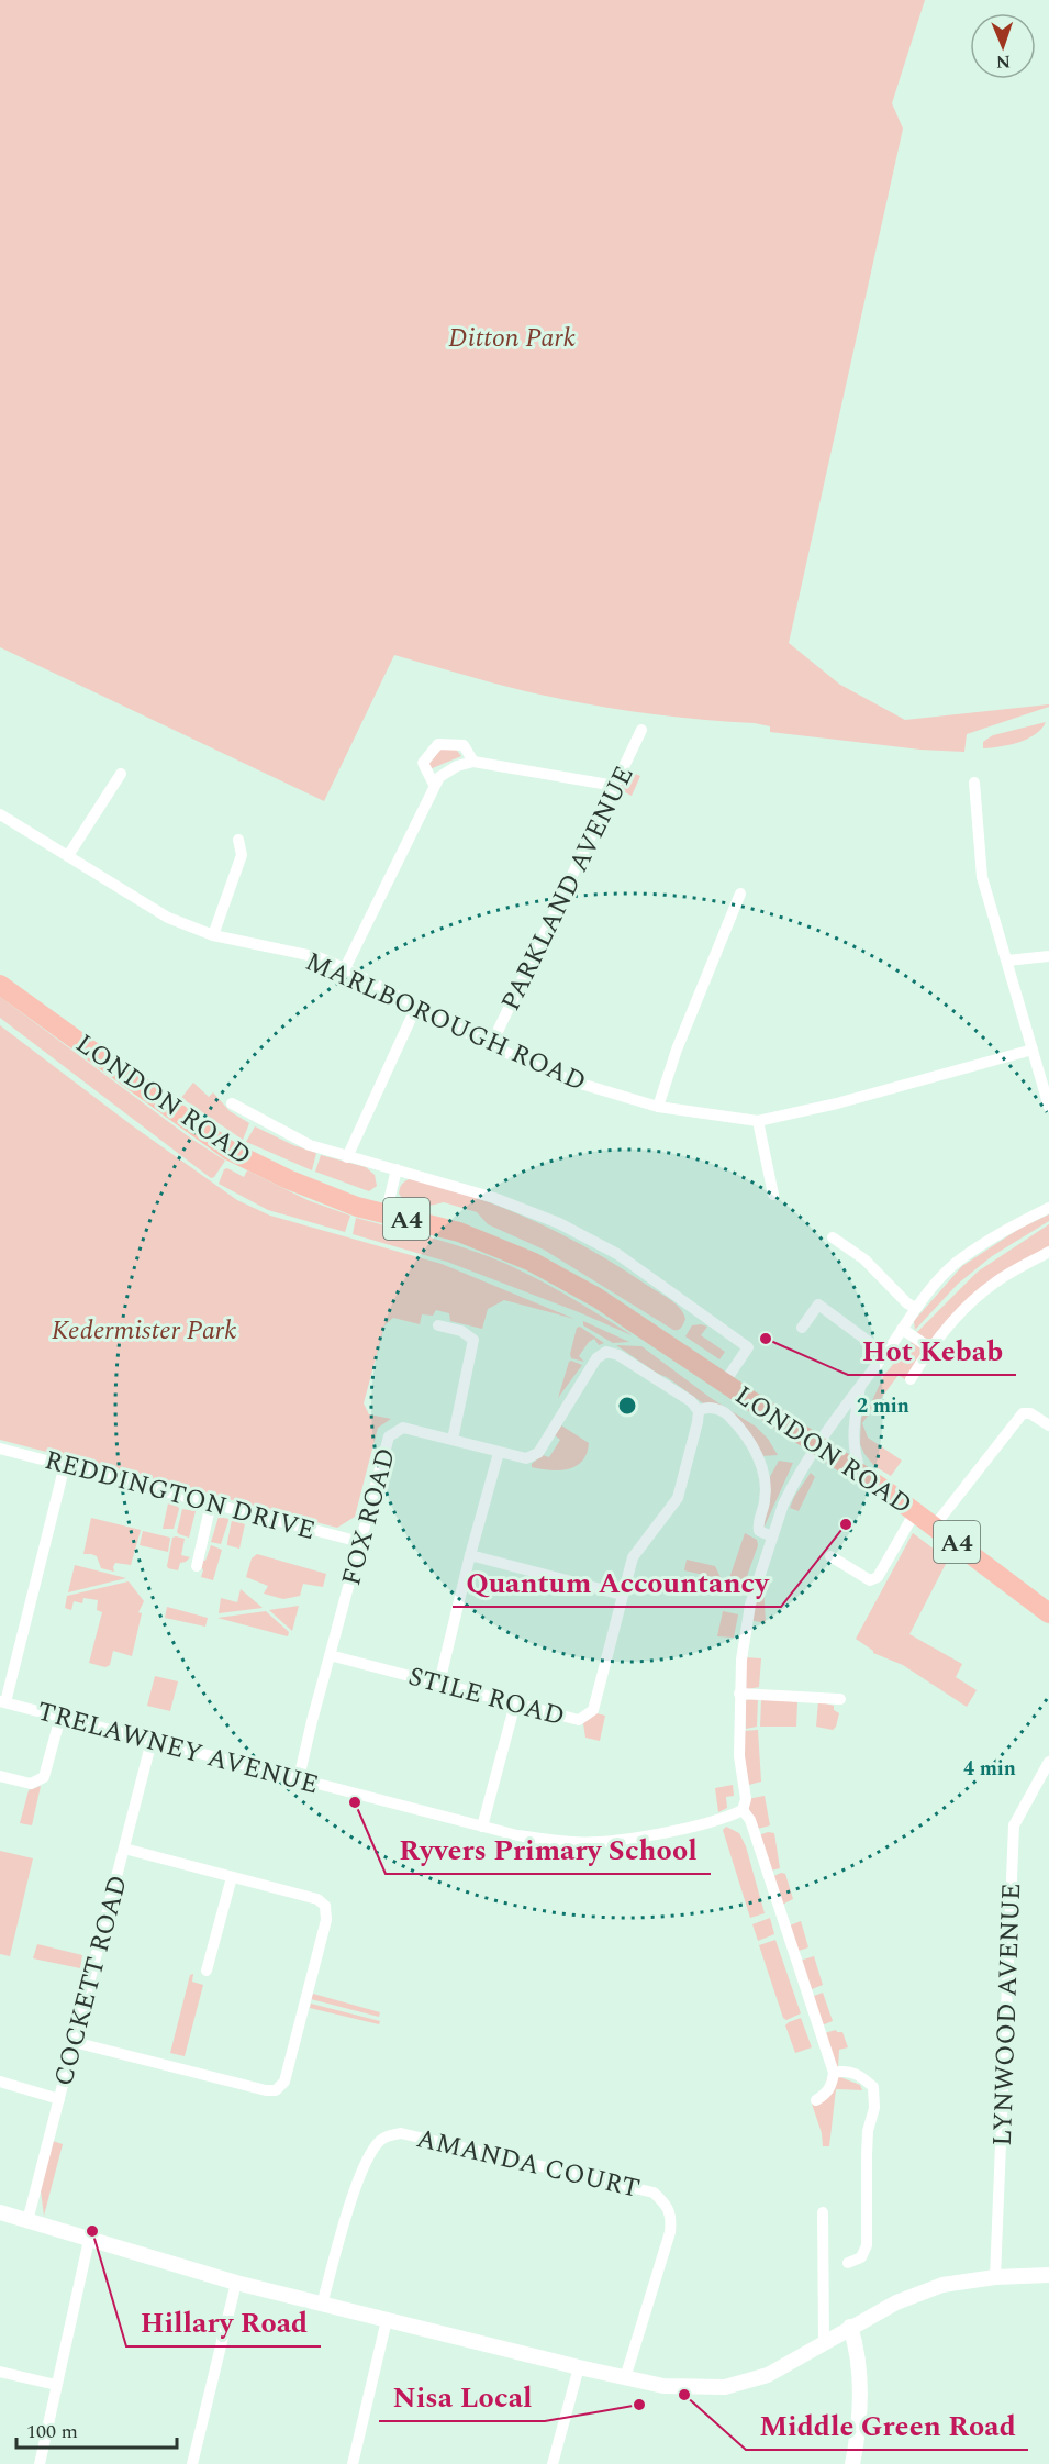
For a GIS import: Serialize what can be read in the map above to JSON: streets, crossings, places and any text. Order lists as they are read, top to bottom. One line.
{"streets":{"main road":["LONDON ROAD","A4"],"street":["PARKLAND AVENUE","MARLBOROUGH ROAD","REDDINGTON DRIVE","FOX ROAD","STILE ROAD","TRELAWNEY AVENUE","COCKETT ROAD","LYNWOOD AVENUE","AMANDA COURT"]},"crossings":[["PARKLAND AVENUE","MARLBOROUGH ROAD"],["REDDINGTON DRIVE","FOX ROAD"],["FOX ROAD","STILE ROAD"],["FOX ROAD","TRELAWNEY AVENUE"],["TRELAWNEY AVENUE","COCKETT ROAD"]],"parks":["Ditton Park","Kedermister Park"],"places":["Hot Kebab","Quantum Accountancy","Ryvers Primary School","Hillary Road","Middle Green Road","Nisa Local"],"scale_bar":"100 m","north":"bottom","rings":["2 min","4 min"]}
